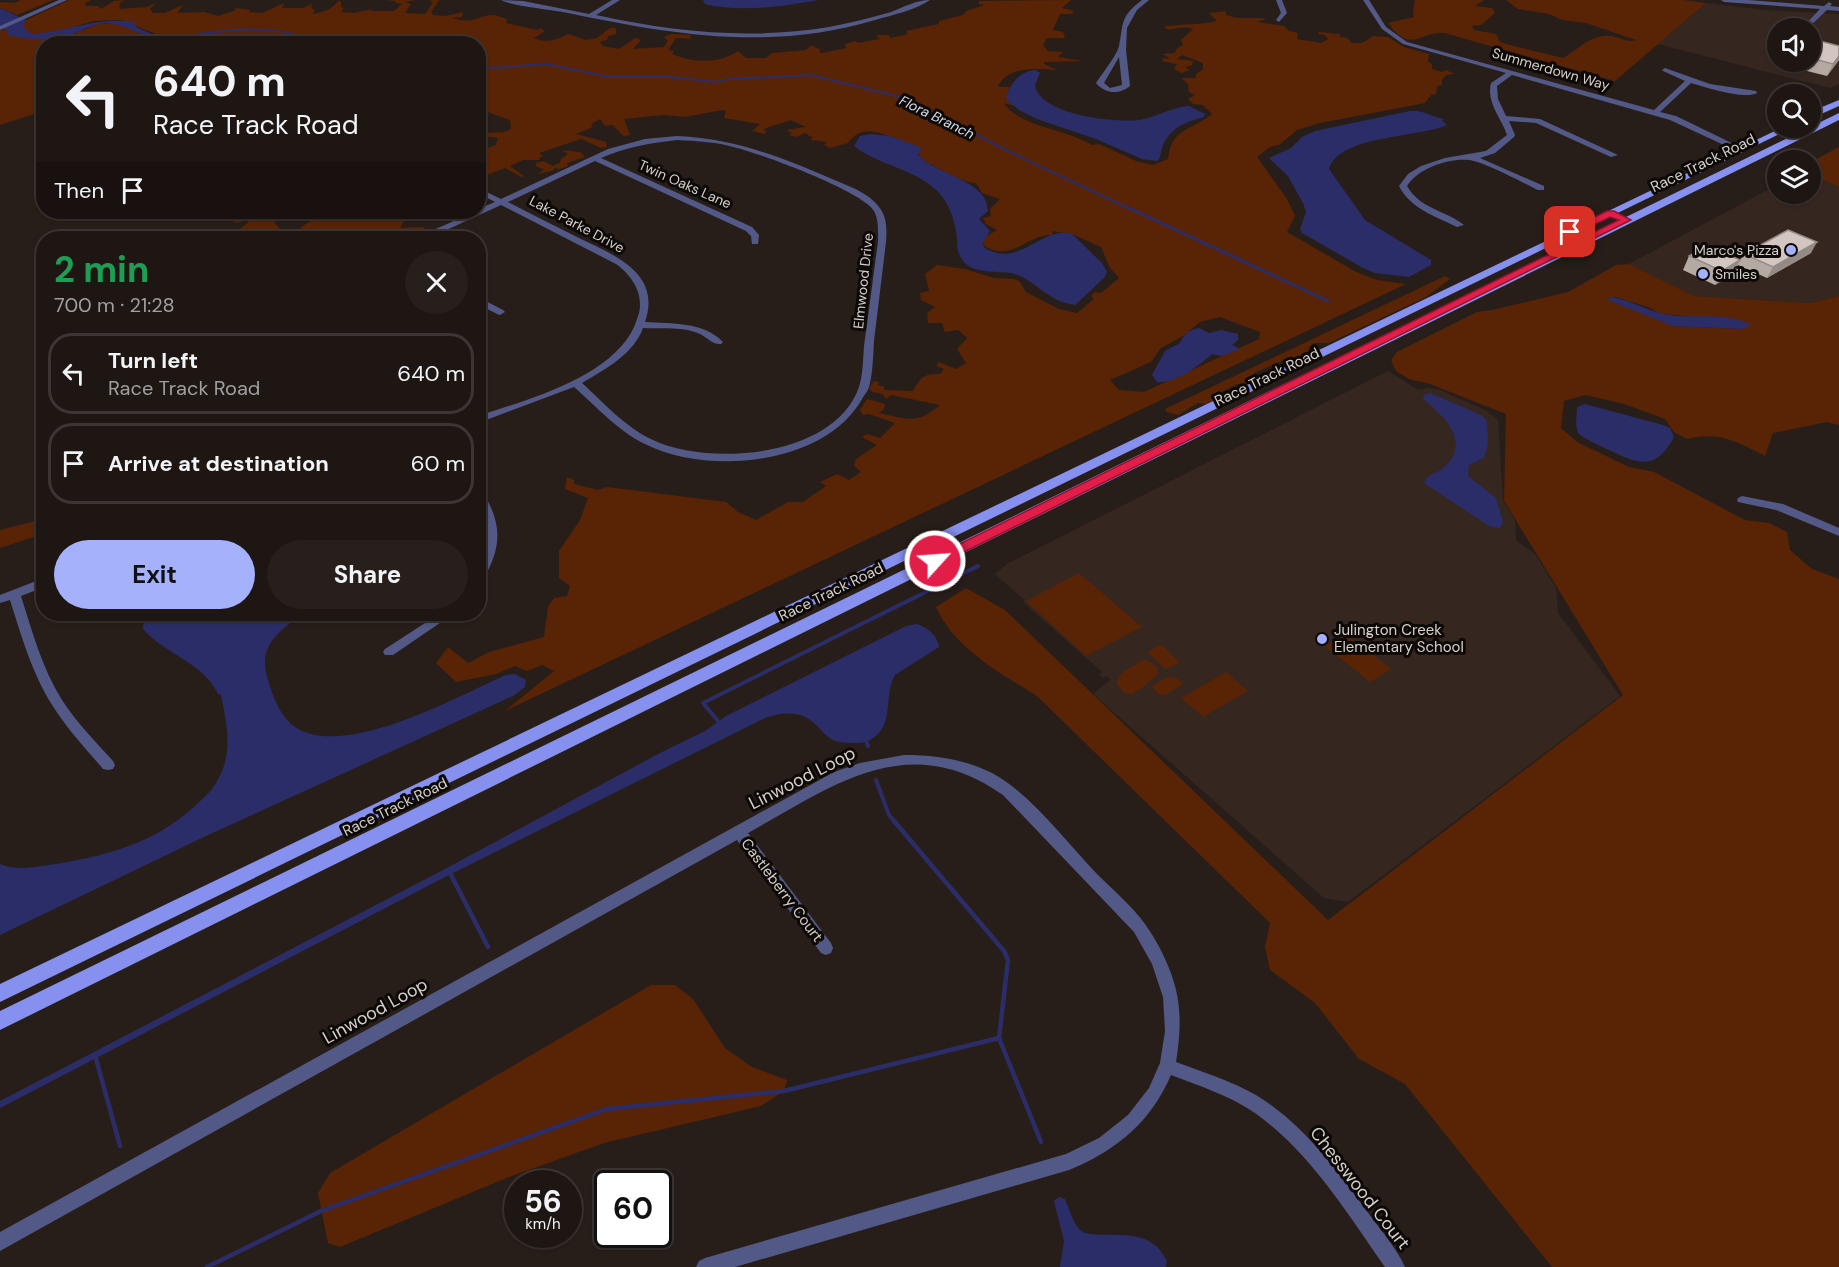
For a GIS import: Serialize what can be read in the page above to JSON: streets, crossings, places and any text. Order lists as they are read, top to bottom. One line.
{"streets":{"main road":["Race Track Road"],"street":["Summerdown Way","Twin Oaks Lane","Lake Parke Drive","Elmwood Drive","Linwood Loop","Castleberry Court","Chesswood Court"]},"crossings":[["Summerdown Way","Race Track Road"],["Twin Oaks Lane","Elmwood Drive"],["Lake Parke Drive","Elmwood Drive"],["Linwood Loop","Castleberry Court"],["Linwood Loop","Chesswood Court"]],"water":["Flora Branch"],"places":["Marco's Pizza","Smiles","Julington Creek Elementary School"],"page":{"turn":["640 m","Race Track Road"],"then":"Then","heading":["2 min","700 m · 21:28"],"list":[{"name":"Turn left","note":"Race Track Road","value":"640 m"},{"name":"Arrive at destination","value":"60 m"}],"buttons":["Exit","Share"],"speed":"56 km/h","limit":"60"}}
